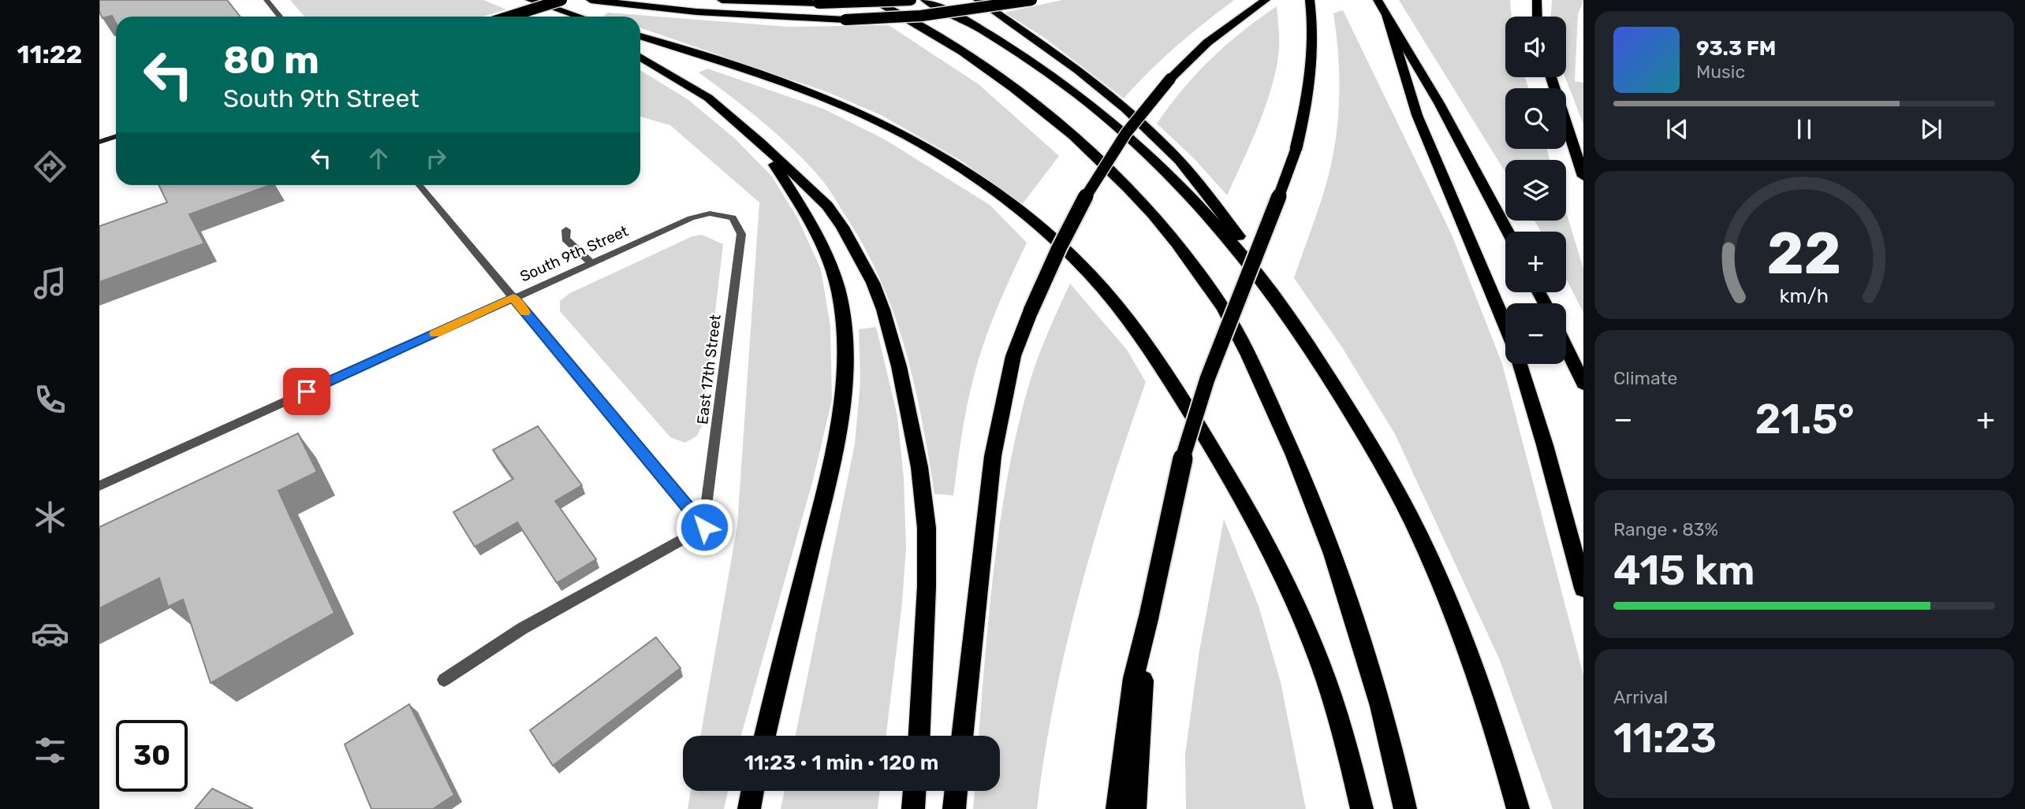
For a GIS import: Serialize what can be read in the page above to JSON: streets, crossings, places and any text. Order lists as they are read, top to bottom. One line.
{"streets":{"street":["South 9th Street","East 17th Street"]},"crossings":[["South 9th Street","East 17th Street"]],"page":{"tabs":"11:22","map_buttons":["+","−"],"turn":["80 m","South 9th Street"],"song":["93.3 FM","Music"],"tile":["Climate",["Range · 83%","415 km"],["Arrival","11:23"]],"heat":["−","21.5°","+"],"limit":"30","trip":"11:23 · 1 min · 120 m","gauge":["22","km/h"]}}
